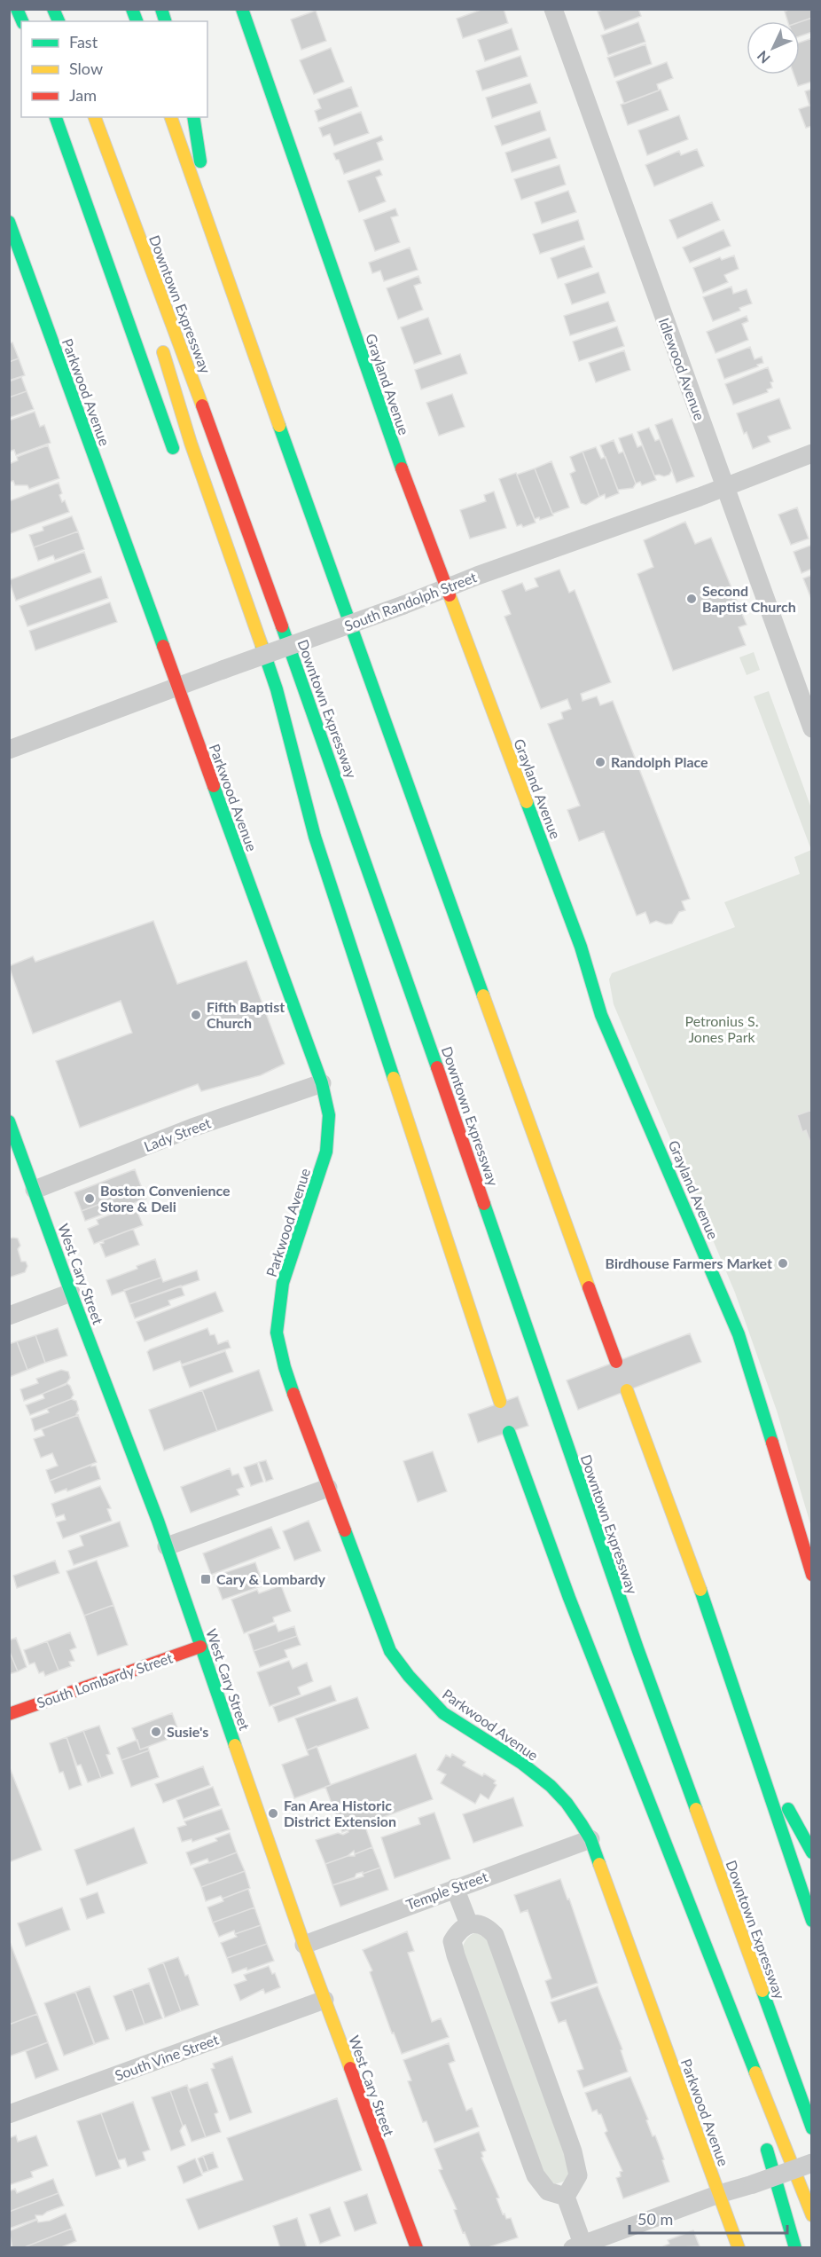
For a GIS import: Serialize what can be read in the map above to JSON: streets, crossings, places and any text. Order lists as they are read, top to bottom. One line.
{"streets":{"main road":["Downtown Expressway","Grayland Avenue","Parkwood Avenue","West Cary Street","South Lombardy Street"],"street":["Idlewood Avenue","South Randolph Street","Lady Street","Temple Street","South Vine Street"]},"crossings":[["Idlewood Avenue","South Randolph Street"],["Grayland Avenue","South Randolph Street"],["Parkwood Avenue","South Randolph Street"],["Parkwood Avenue","Lady Street"],["Parkwood Avenue","Temple Street"],["Lady Street","West Cary Street"],["West Cary Street","South Lombardy Street"],["West Cary Street","Temple Street"],["West Cary Street","South Vine Street"]],"parks":["Petronius S. Jones Park"],"places":{"other":["Second Baptist Church","Randolph Place","Fifth Baptist Church","Boston Convenience Store & Deli","Birdhouse Farmers Market","Susie's","Fan Area Historic District Extension"],"transit":["Cary & Lombardy"]},"legend":["Fast","Slow","Jam"],"scale_bar":"50 m","north":"bottom left"}
